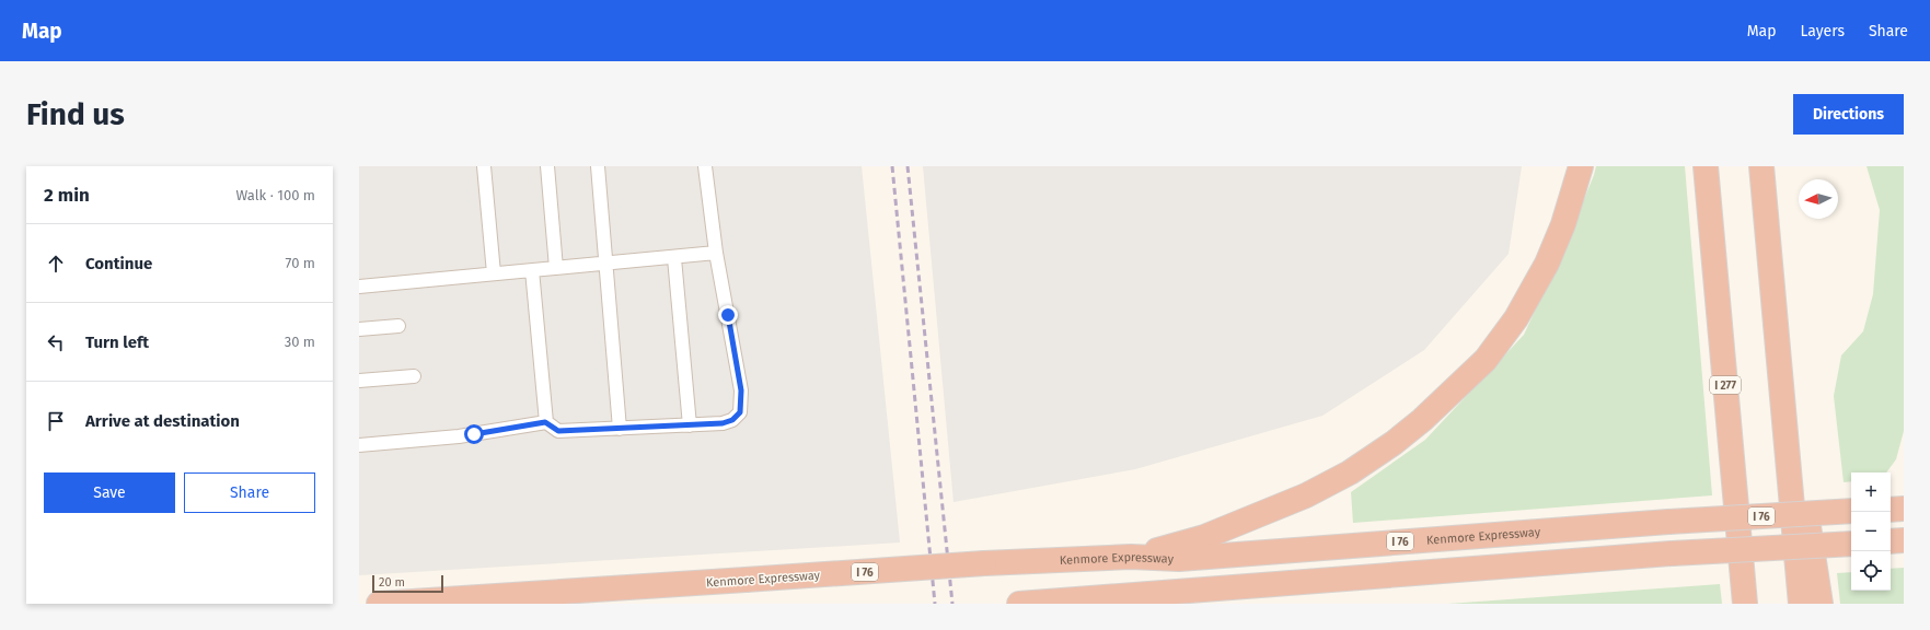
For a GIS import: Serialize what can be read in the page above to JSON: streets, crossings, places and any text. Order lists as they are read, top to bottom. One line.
{"streets":{"highway":["I 277","I 76","Kenmore Expressway"]},"scale_bar":"20 m","north":"left","page":{"header":"Map","nav":["Map","Layers","Share"],"buttons":["Directions",["Save","Share"]],"title":"Find us","heading":["2 min","Walk · 100 m"],"list":[["Continue","70 m"],["Turn left","30 m"],"Arrive at destination"],"map_buttons":["+","−"],"scale":"20 m"}}
